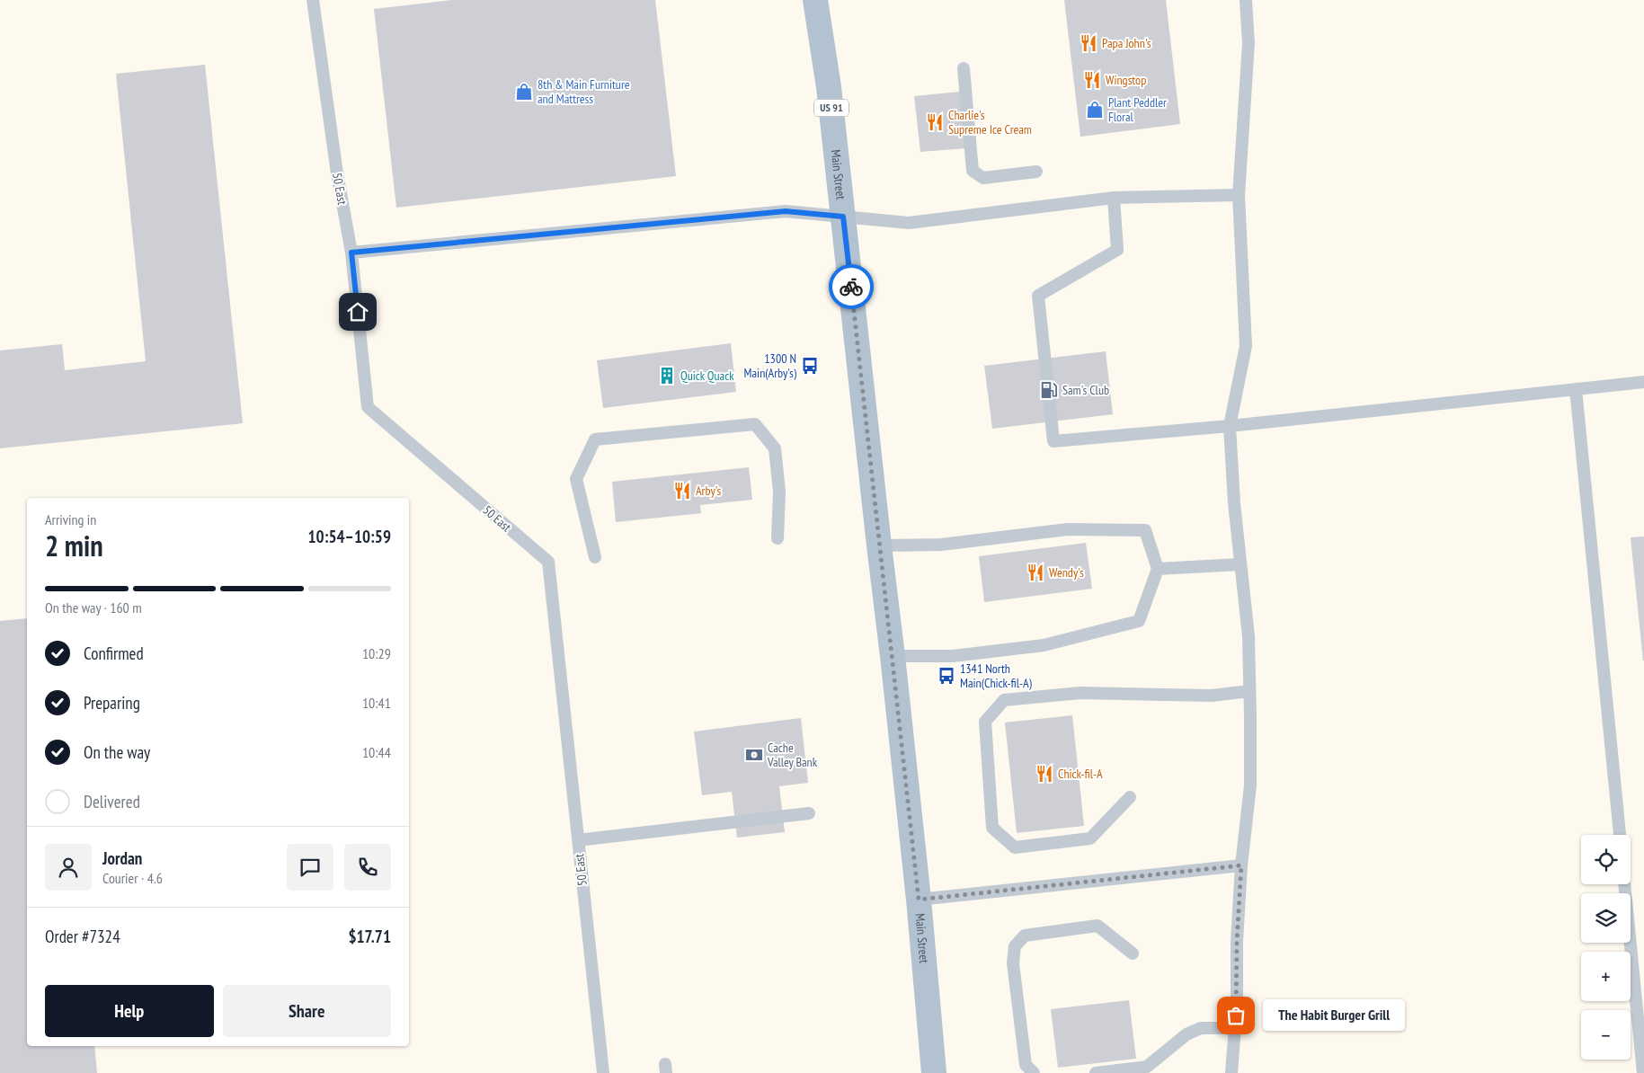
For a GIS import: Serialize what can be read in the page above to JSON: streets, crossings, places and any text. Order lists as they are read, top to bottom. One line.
{"streets":{"main road":["US 91","Main Street"],"lane":["50 East"]},"places":{"restaurant":["Papa John's","Wingstop","Charlie's Supreme Ice Cream","Arby's","Wendy's","Chick-fil-A"],"shop":["8th & Main Furniture and Mattress","Plant Peddler Floral"],"bus stop":["1300 N Main(Arby's)","1341 North Main(Chick-fil-A)"],"building":["Quick Quack"],"fuel station":["Sam's Club"],"bank":["Cache Valley Bank"],"other":["The Habit Burger Grill"]},"page":{"heading":["2 min","Arriving in","10:54–10:59"],"panel":["Jordan","Courier · 4.6","Order #7324","$17.71"],"bar":"On the way · 160 m","list":[["Confirmed","10:29"],["Preparing","10:41"],["On the way","10:44"],"Delivered"],"map_buttons":["+","−"],"buttons":["Help","Share"],"bubble":"The Habit Burger Grill"}}
